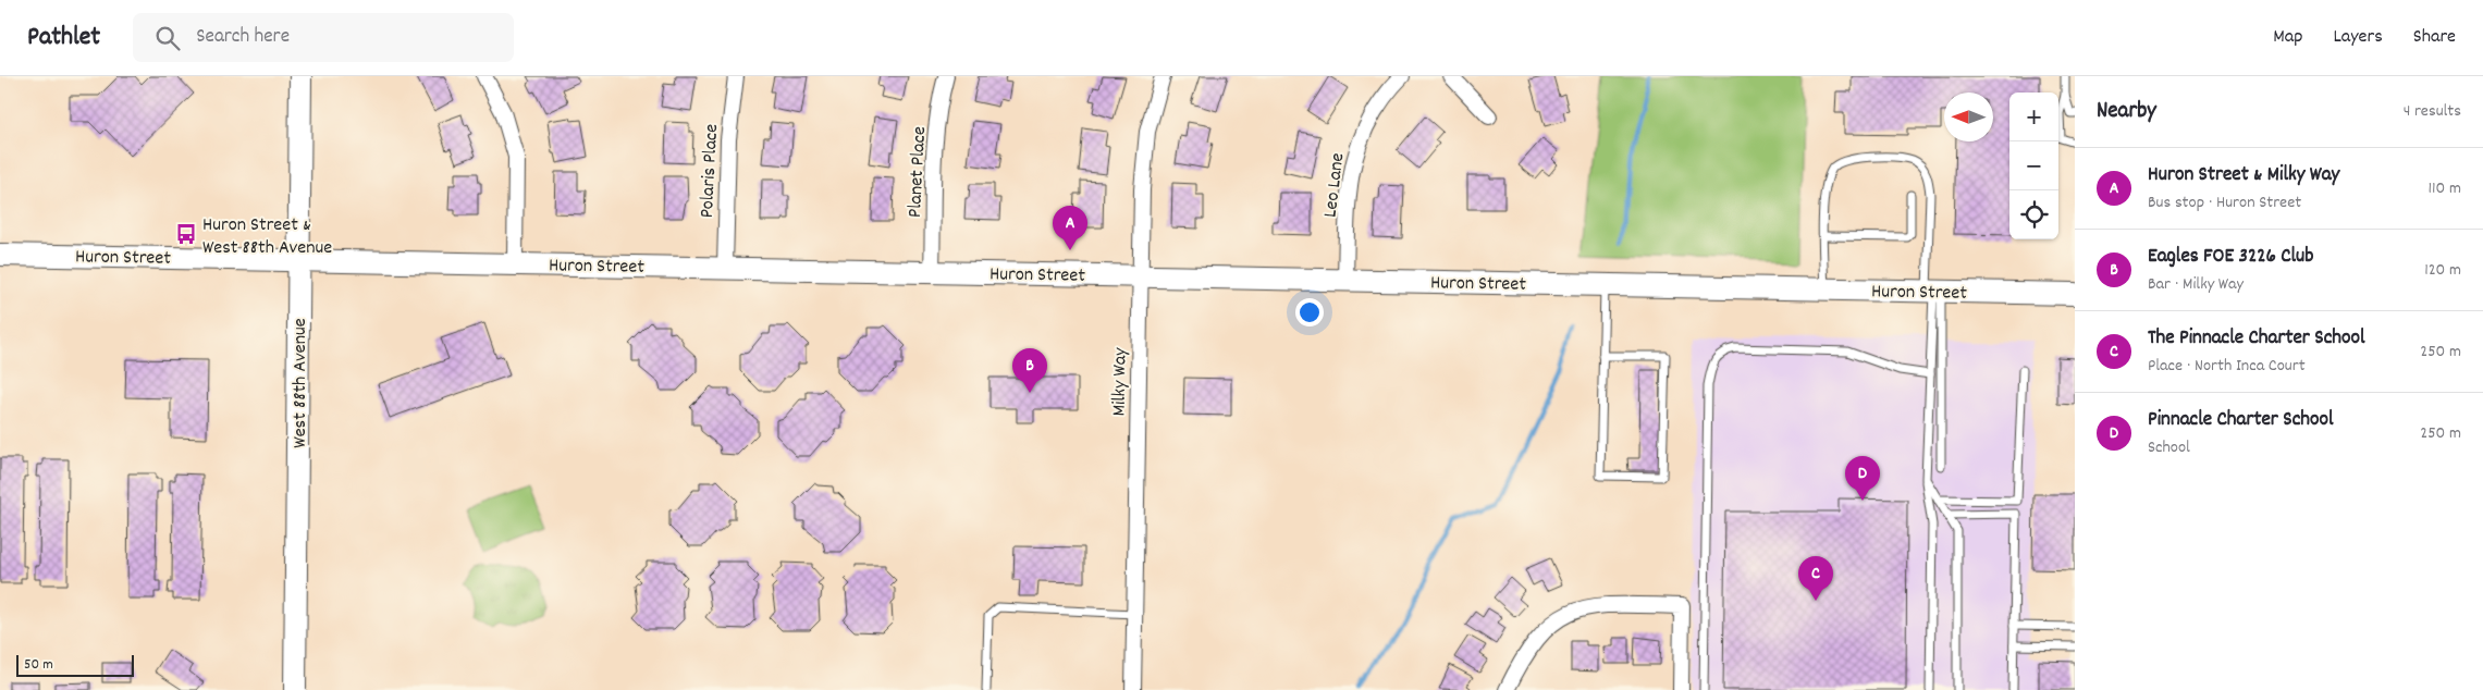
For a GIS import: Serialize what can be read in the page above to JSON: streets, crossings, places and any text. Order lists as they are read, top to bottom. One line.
{"streets":{"main road":["Huron Street","West 88th Avenue"],"street":["Polaris Place","Planet Place","Leo Lane","Milky Way"]},"crossings":[["Polaris Place","Huron Street"],["Planet Place","Huron Street"],["Leo Lane","Huron Street"],["Huron Street","Milky Way"],["Huron Street","West 88th Avenue"]],"places":{"bus stop":["Huron Street & West 88th Avenue"]},"scale_bar":"50 m","north":"left","page":{"header":"Pathlet","search":"Search here","nav":["Map","Layers","Share"],"heading":["Nearby","4 results"],"map_buttons":["+","−"],"list":[{"mark":"A","name":"Huron Street & Milky Way","note":"Bus stop · Huron Street","value":"110 m"},{"mark":"B","name":"Eagles FOE 3226 Club","note":"Bar · Milky Way","value":"120 m"},{"mark":"C","name":"The Pinnacle Charter School","note":"Place · North Inca Court","value":"250 m"},{"mark":"D","name":"Pinnacle Charter School","note":"School","value":"250 m"}],"pins":["A","B","D","C"],"scale":"50 m"}}
